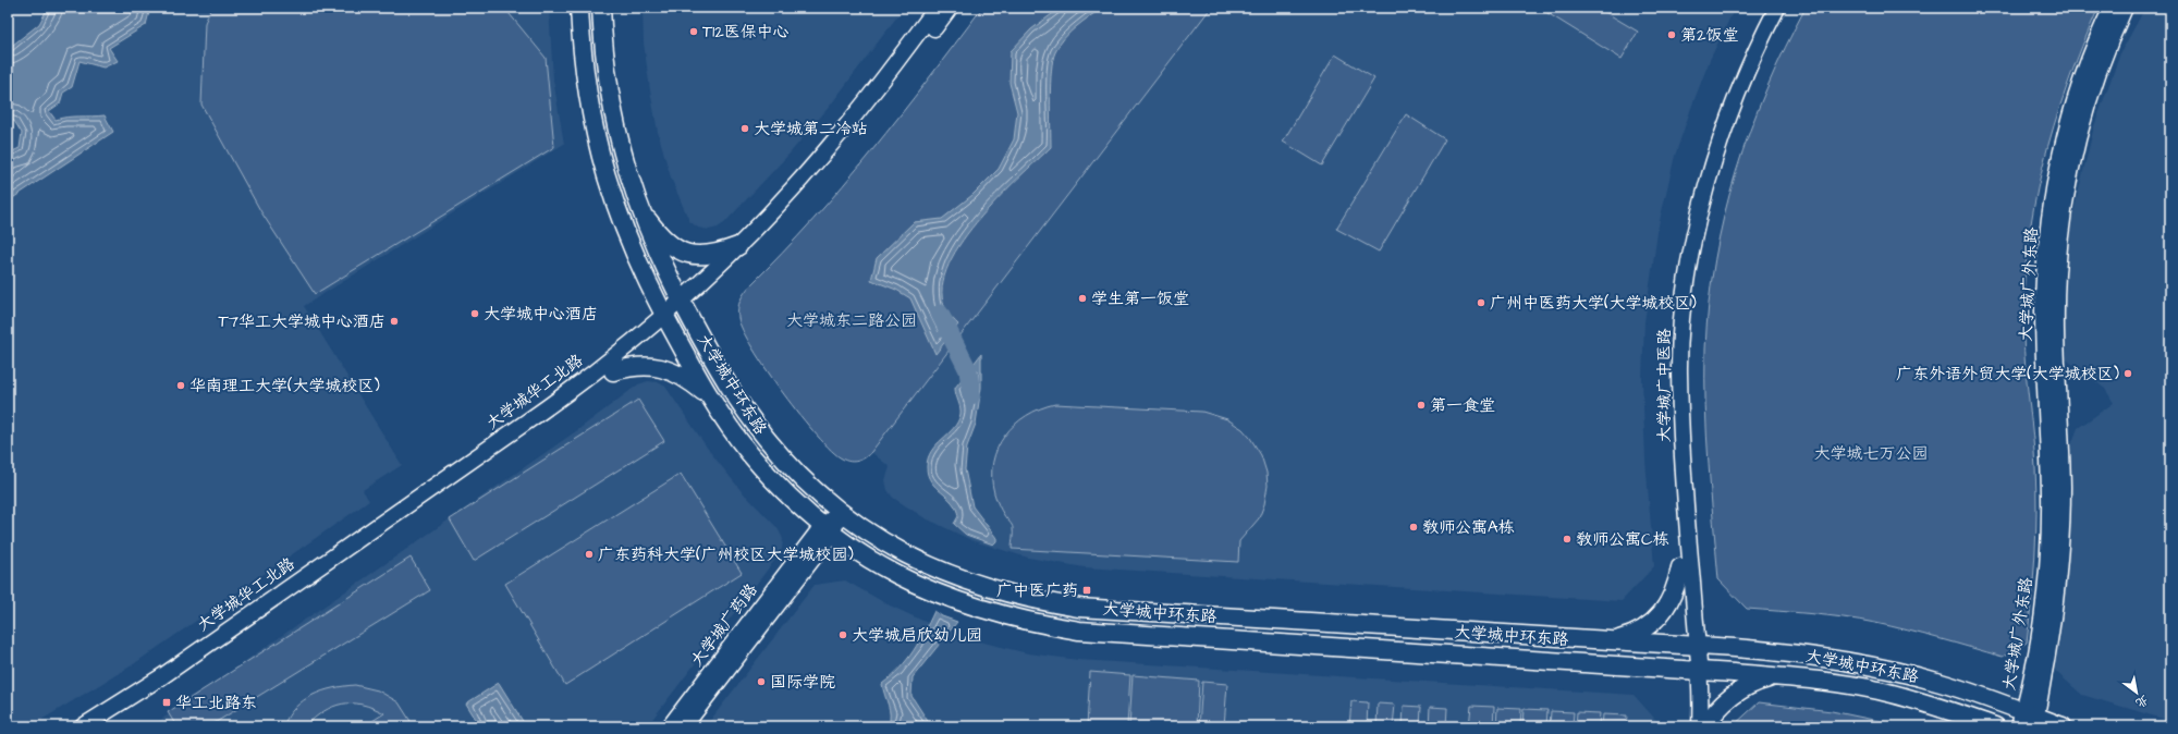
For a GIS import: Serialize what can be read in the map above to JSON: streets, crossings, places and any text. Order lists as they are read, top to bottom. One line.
{"streets":{"main road":["大学城广外东路","大学城中环东路","大学城广中医路","大学城华工北路","大学城广药路"]},"crossings":[["大学城广外东路","大学城中环东路"],["大学城中环东路","大学城广中医路"],["大学城中环东路","大学城华工北路"],["大学城中环东路","大学城广药路"]],"parks":["大学城东二路公园","大学城七万公园"],"places":{"other":["T12医保中心","第2饭堂","大学城第二冷站","学生第一饭堂","广州中医药大学(大学城校区)","大学城中心酒店","T7华工大学城中心酒店","广东外语外贸大学(大学城校区)","华南理工大学(大学城校区)","第一食堂","教师公寓A栋","教师公寓C栋","广东药科大学(广州校区大学城校园)","大学城启欣幼儿园","国际学院"],"transit":["广中医广药","华工北路东"]},"north":"bottom right"}
